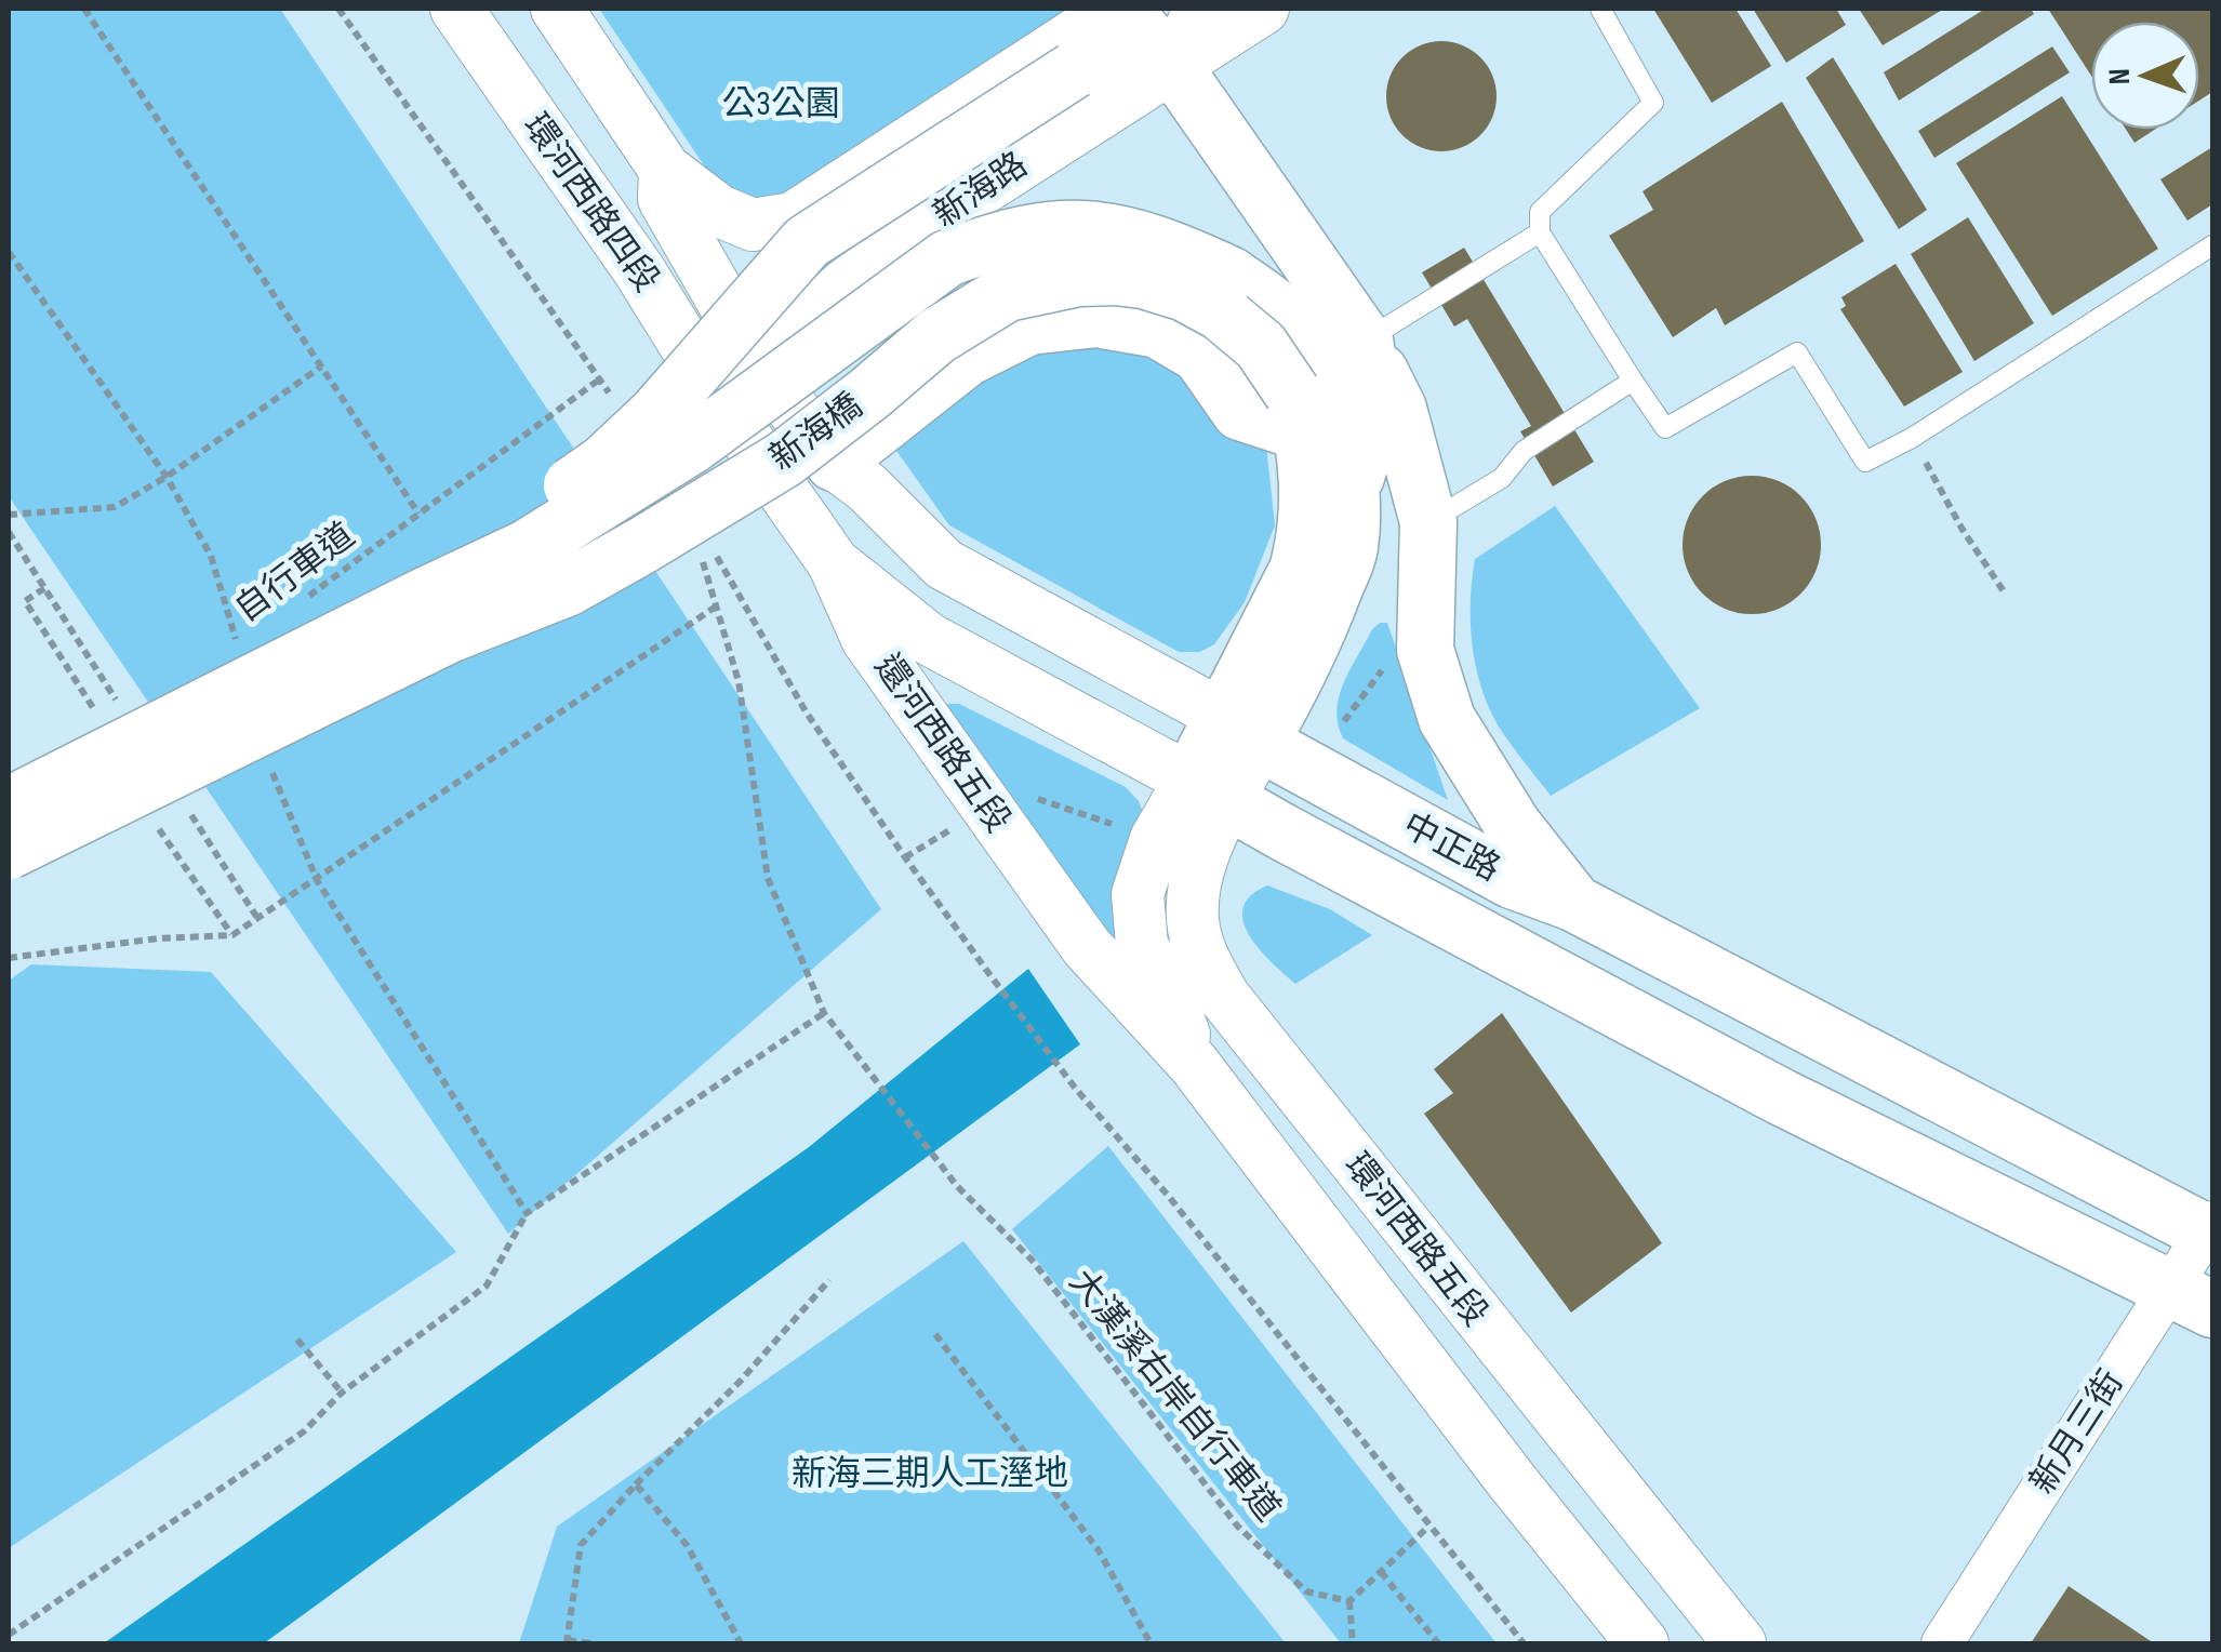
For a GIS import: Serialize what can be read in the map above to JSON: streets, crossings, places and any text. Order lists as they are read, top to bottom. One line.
{"streets":{"main road":["新海橋","中正路"],"street":["新海路","環河西路四段","還河西路五段","環河西路五段","新月三街"],"path":["自行車道","大漢溪右岸自行車道"]},"crossings":[["新海路","環河西路四段"],["新海路","還河西路五段"],["新海路","中正路"],["環河西路四段","還河西路五段"],["環河西路四段","中正路"],["還河西路五段","中正路"],["還河西路五段","環河西路五段"],["中正路","環河西路五段"],["中正路","新月三街"]],"parks":["公3公園","新海三期人工溼地"],"north":"left"}
